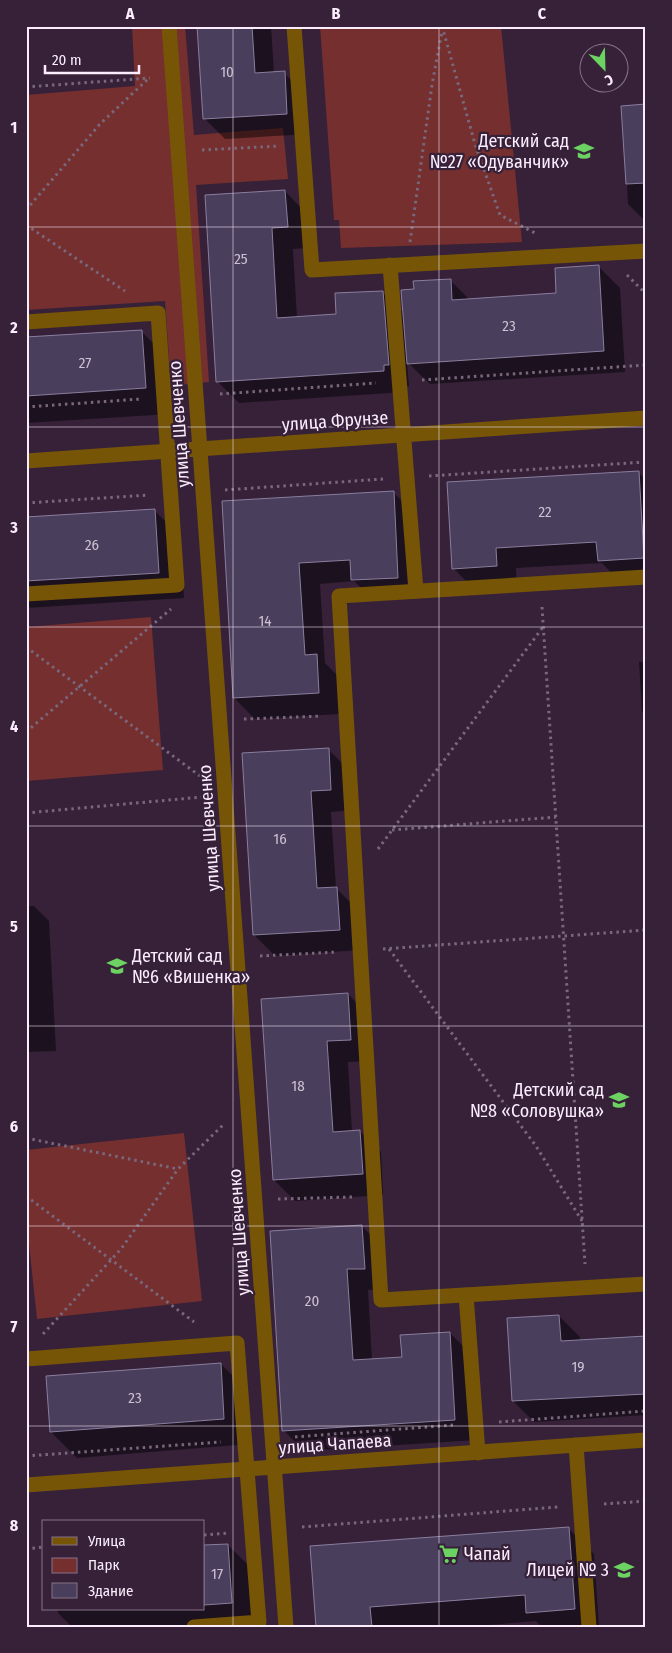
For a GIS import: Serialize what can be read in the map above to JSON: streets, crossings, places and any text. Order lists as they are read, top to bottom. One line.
{"streets":{"street":["улица Фрунзе","улица Шевченко","улица Чапаева"]},"crossings":[["улица Фрунзе","улица Шевченко"],["улица Шевченко","улица Чапаева"]],"places":{"school or university":["Детский сад №27 «Одуванчик»","Детский сад №6 «Вишенка»","Детский сад №8 «Соловушка»","Лицей № 3"],"supermarket":["Чапай"]},"house_numbers":["10","25","23","27","22","26","14","16","18","20","19","23","17"],"legend":["Улица","Парк","Здание"],"scale_bar":"20 m","north":"bottom right","grid":{"columns":["A","B","C"],"rows":["1","2","3","4","5","6","7","8"]}}
